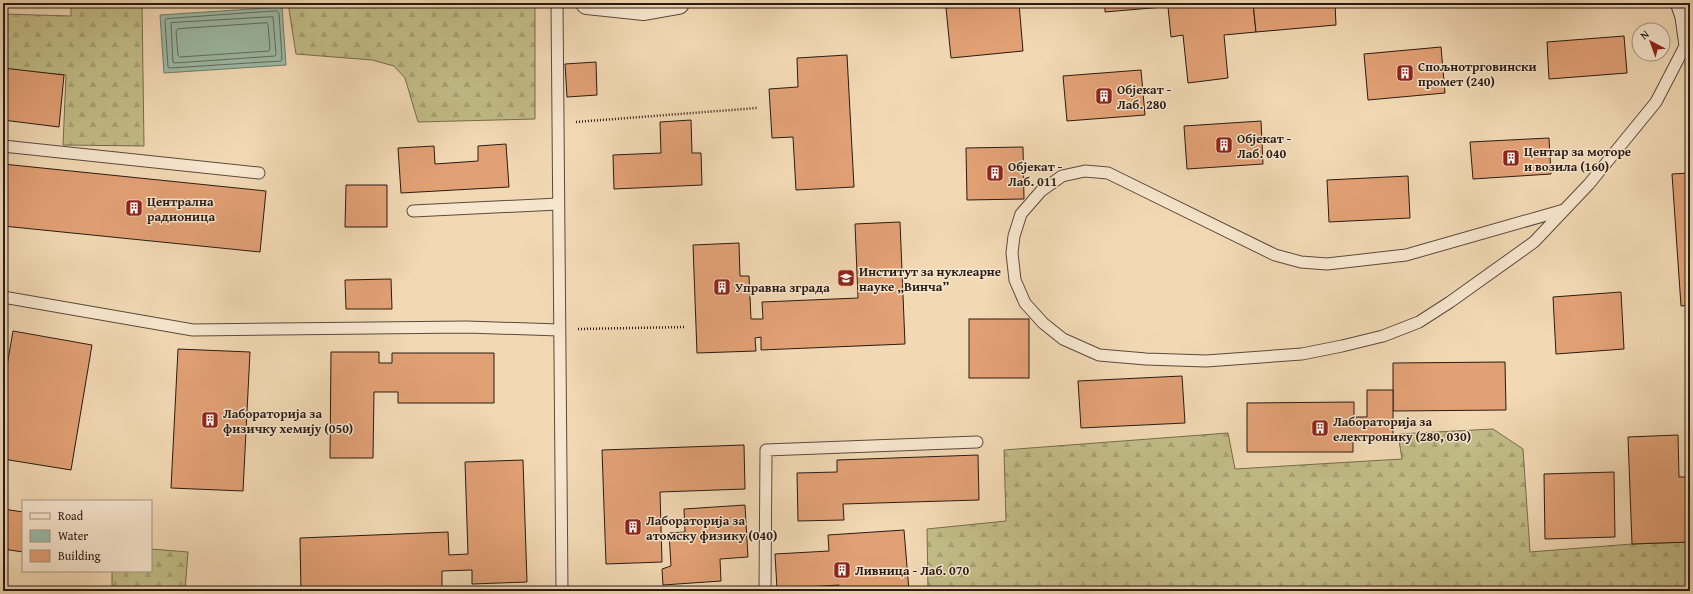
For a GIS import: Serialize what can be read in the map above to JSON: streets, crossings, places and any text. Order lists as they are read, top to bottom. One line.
{"places":{"building":["Спољнотрговински промет (240)","Објекат - Лаб. 280","Објекат - Лаб. 040","Центар за моторе и возила (160)","Објекат - Лаб. 011","Централна радионица","Управна зграда","Лабораторија за физичку хемију (050)","Лабораторија за електронику (280, 030)","Лабораторија за атомску физику (040)","Ливница - Лаб. 070"],"school or university":["Институт за нуклеарне науке „Винча”"]},"legend":["Road","Water","Building"],"north":"top left"}
